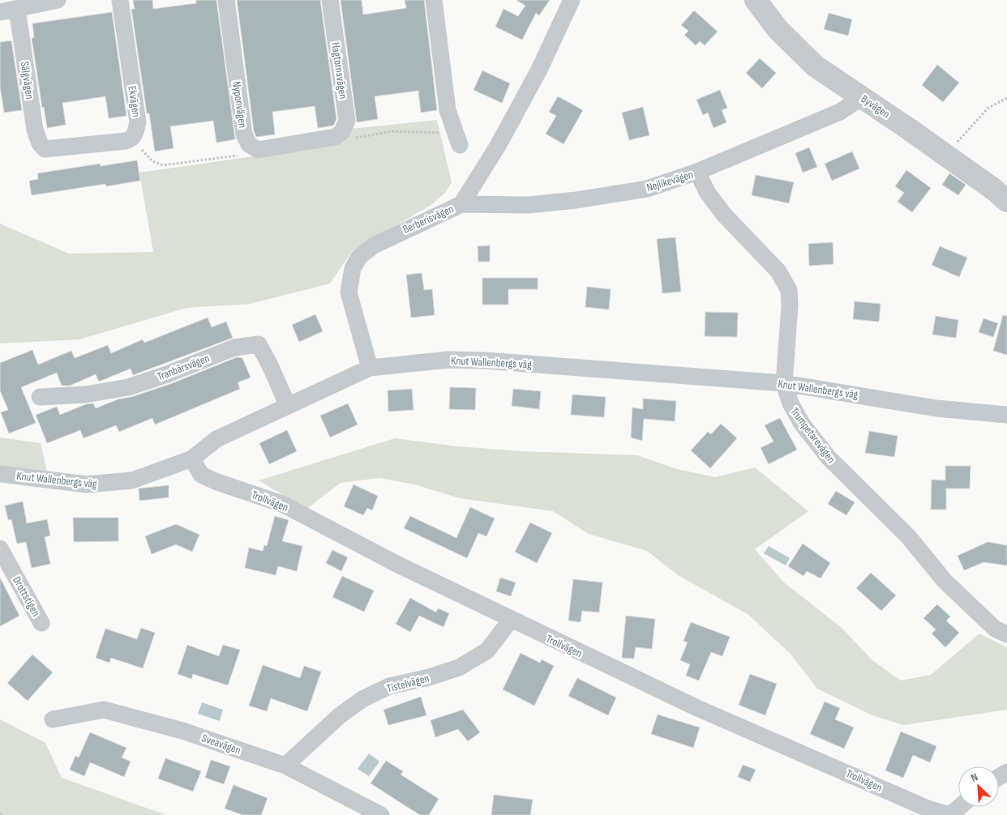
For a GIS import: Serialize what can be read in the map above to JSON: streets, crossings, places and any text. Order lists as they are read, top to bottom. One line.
{"streets":{"street":["Hagtornsvägen","Sälgvägen","Ekvägen","Nyponvägen","Byvägen","Nejlikevägen","Berberisvägen","Knut Wallenbergs väg","Tranbärsvägen","Trumpetarevägen","Trollvägen","Drottstigen","Tistelvägen","Sveavägen"]},"crossings":[["Sälgvägen","Ekvägen"],["Byvägen","Nejlikevägen"],["Nejlikevägen","Berberisvägen"],["Nejlikevägen","Trumpetarevägen"],["Berberisvägen","Knut Wallenbergs väg"],["Knut Wallenbergs väg","Tranbärsvägen"],["Knut Wallenbergs väg","Trumpetarevägen"],["Knut Wallenbergs väg","Trollvägen"],["Trollvägen","Tistelvägen"],["Tistelvägen","Sveavägen"]],"north":"top left"}
